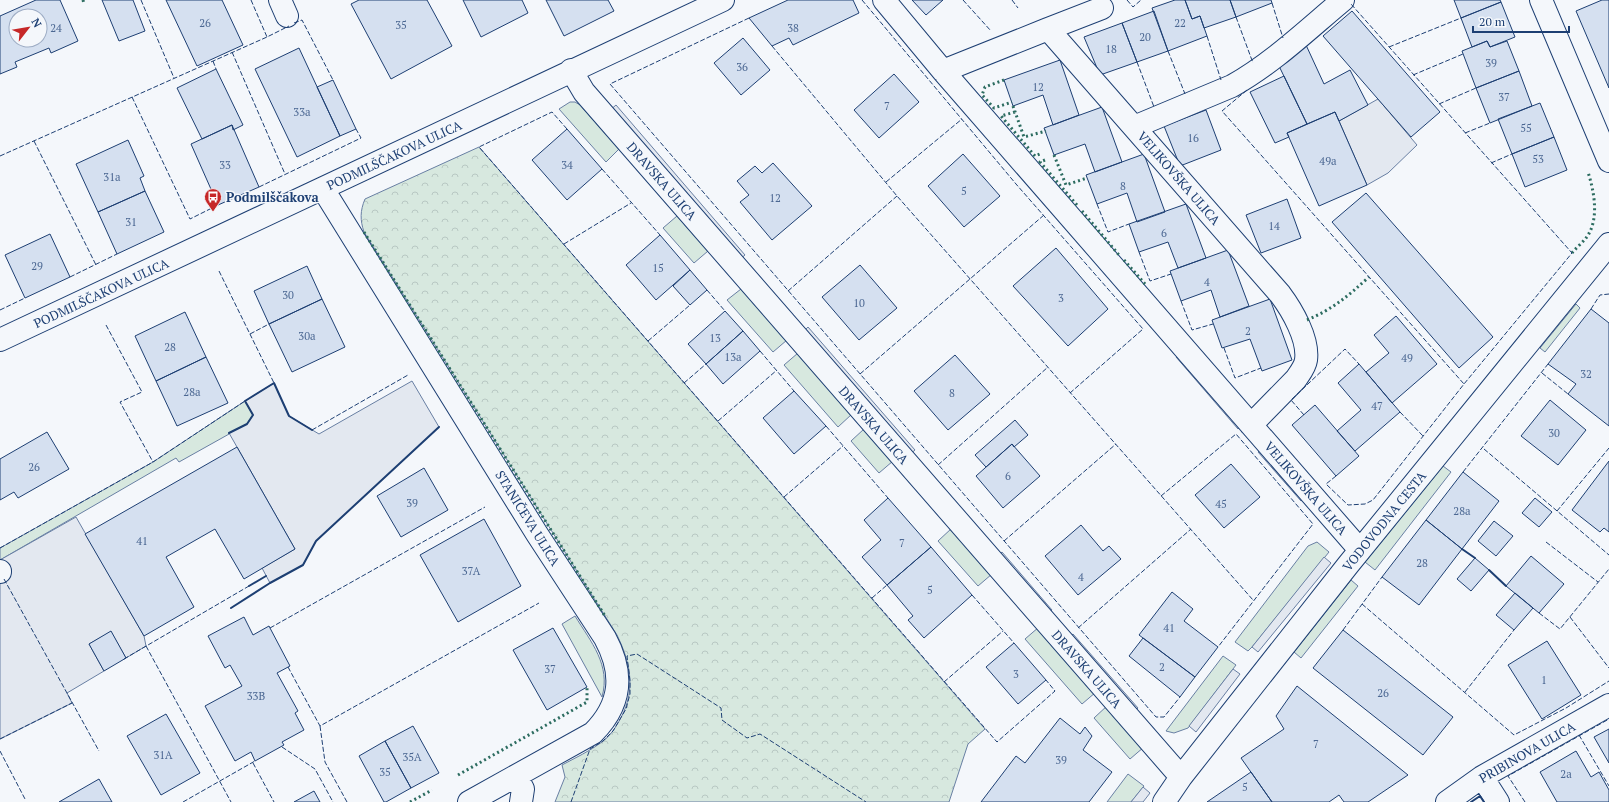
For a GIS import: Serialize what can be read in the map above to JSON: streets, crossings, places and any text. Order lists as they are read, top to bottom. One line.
{"streets":{"street":["PODMILŠČAKOVA ULICA","VELIKOVŠKA ULICA","DRAVSKA ULICA","STANIČEVA ULICA","VODOVODNA CESTA","PRIBINOVA ULICA"]},"crossings":[["PODMILŠČAKOVA ULICA","DRAVSKA ULICA"],["PODMILŠČAKOVA ULICA","STANIČEVA ULICA"],["VELIKOVŠKA ULICA","VODOVODNA CESTA"],["DRAVSKA ULICA","VODOVODNA CESTA"]],"places":{"bus stop":["Podmilščakova"]},"house_numbers":["26","22","35","24","38","20","18","39","36","12","37","7","33a","55","16","53","49a","33","34","31a","8","5","12","31","14","6","29","15","4","30","3","10","2","30a","13","28","13a","49","32","28a","8","47","30","26","6","39","45","28a","41","7","28","37A","4","5","41","2","37","3","1","26","33B","7","31A","35A","39","35","2a","5"],"scale_bar":"20 m","north":"top right"}
